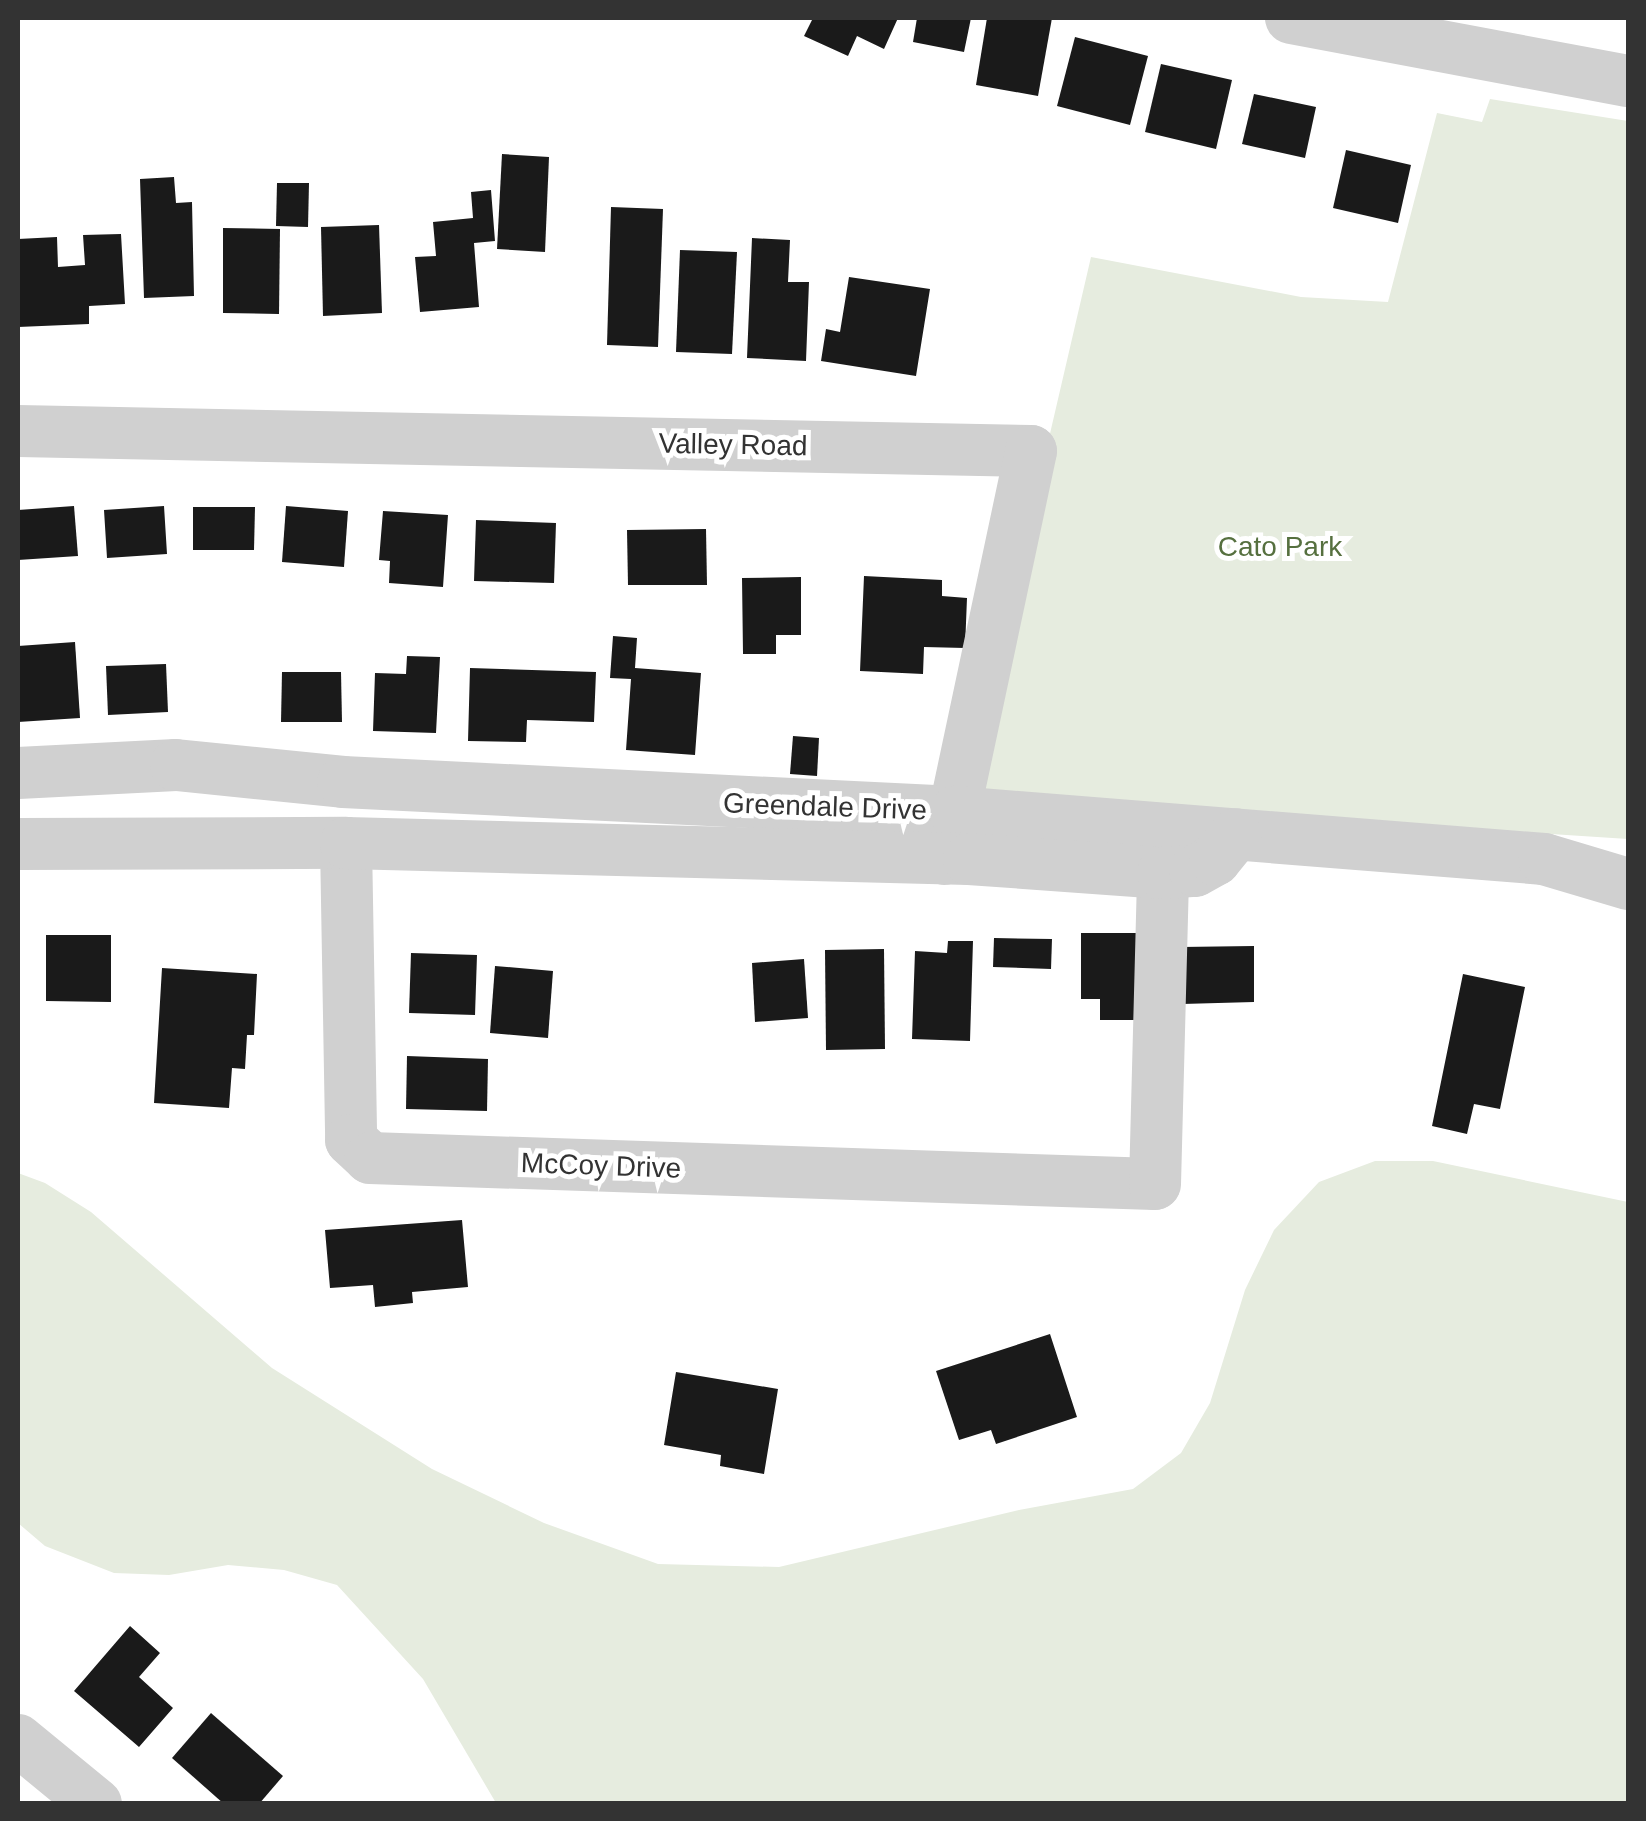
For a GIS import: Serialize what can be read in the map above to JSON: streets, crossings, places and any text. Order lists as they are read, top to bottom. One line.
{"streets":{"street":["Valley Road","Greendale Drive","McCoy Drive"]},"crossings":[["Valley Road","Greendale Drive"]],"parks":["Cato Park"]}
